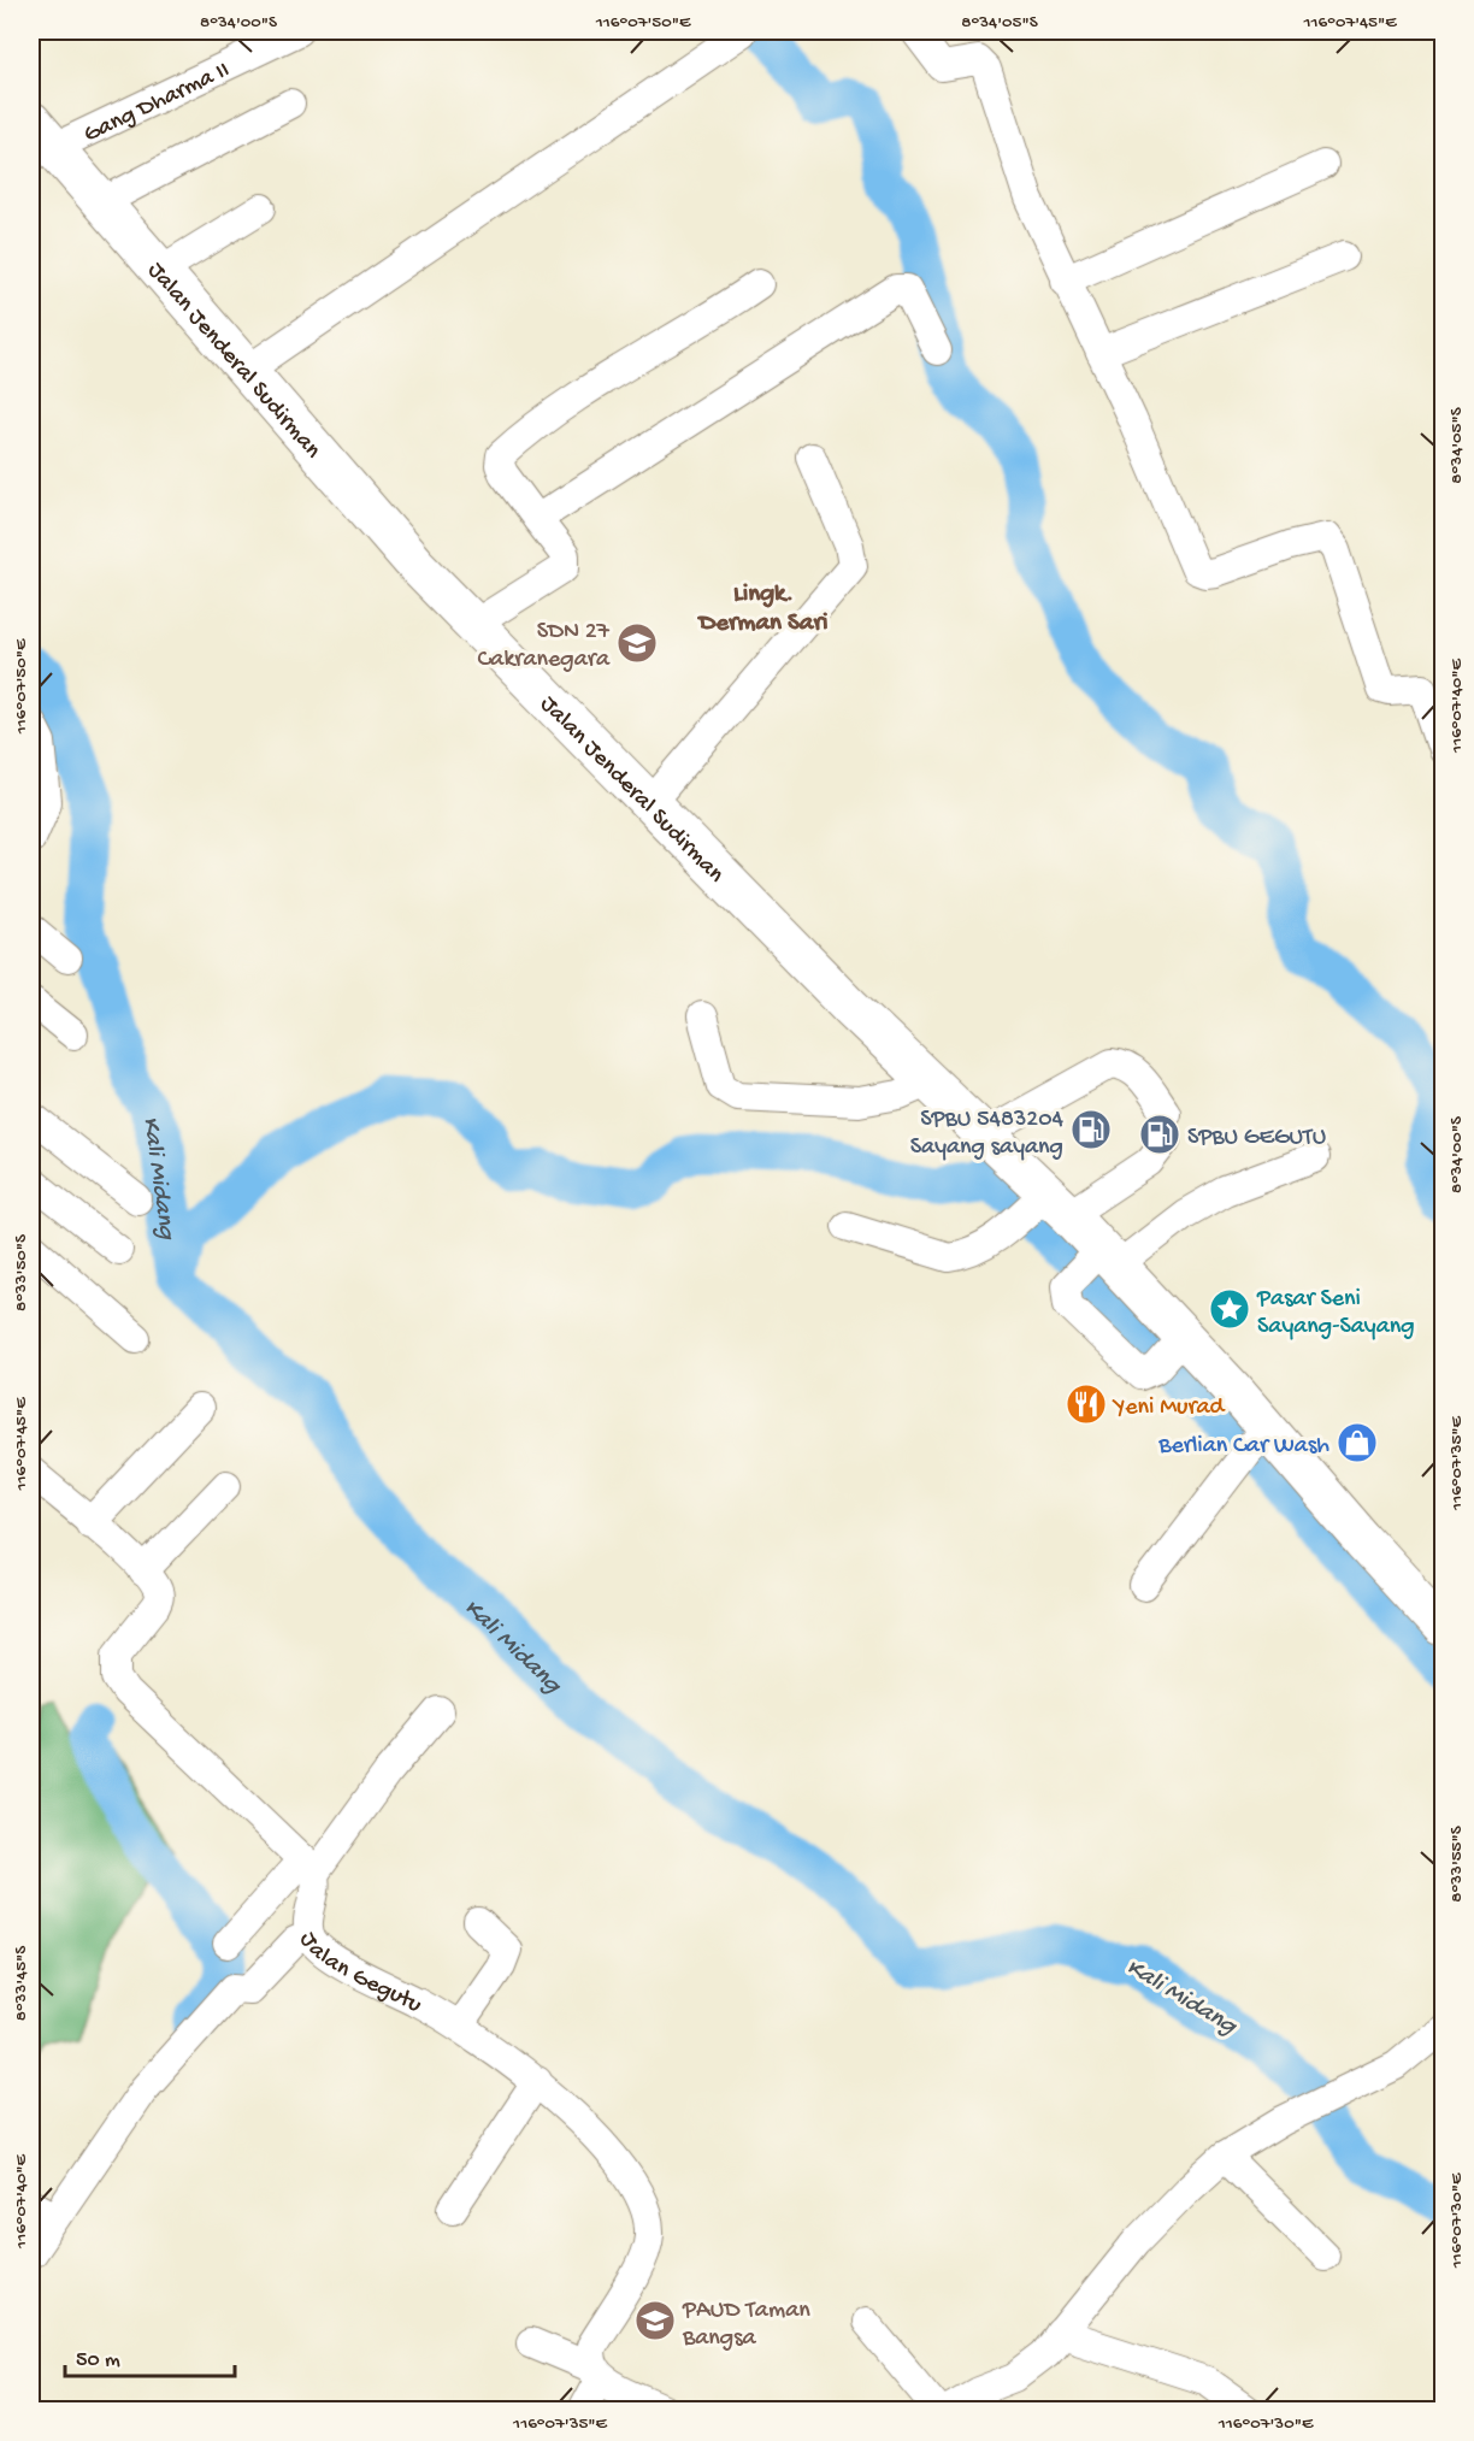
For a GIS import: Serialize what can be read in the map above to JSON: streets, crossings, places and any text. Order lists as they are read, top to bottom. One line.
{"streets":{"highway":["Jalan Jenderal Sudirman"],"street":["Gang Dharma II","Jalan Gegutu"]},"crossings":[["Gang Dharma II","Jalan Jenderal Sudirman"]],"districts":["Lingk. Derman Sari"],"water":["Kali Midang"],"places":{"school or university":["SDN 27 Cakranegara","PAUD Taman Bangsa"],"fuel station":["SPBU 5483204 Sayang sayang","SPBU GEGUTU"],"place":["Pasar Seni Sayang-Sayang"],"restaurant":["Yeni Murad"],"shop":["Berlian Car Wash"]},"scale_bar":"50 m","coordinates":["8°34'00\"S","116°07'50\"E","8°34'05\"S","116°07'45\"E","116°07'40\"E","8°33'50\"S","116°07'35\"E","8°33'55\"S","8°33'45\"S","116°07'30\"E"]}
